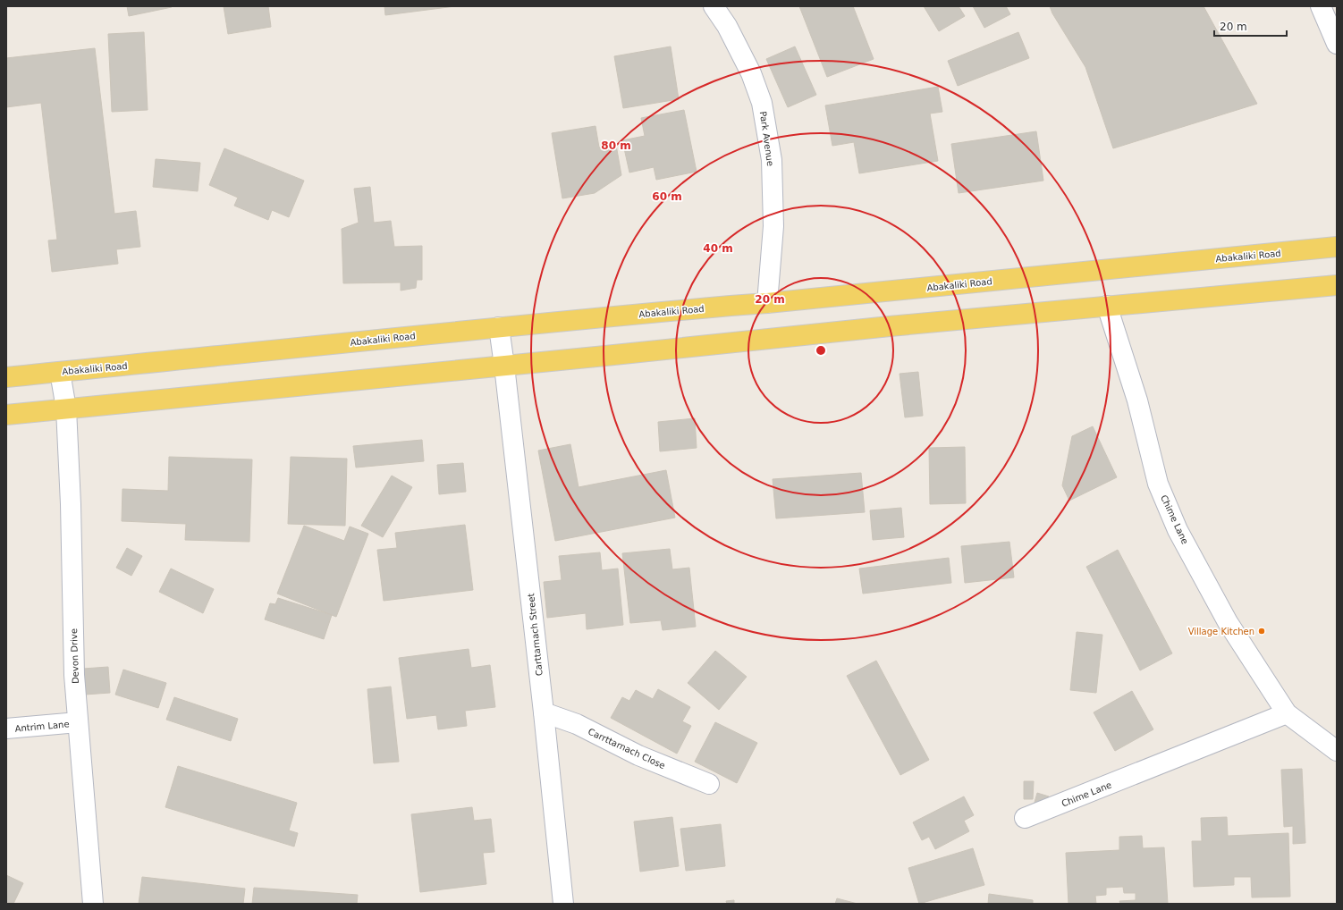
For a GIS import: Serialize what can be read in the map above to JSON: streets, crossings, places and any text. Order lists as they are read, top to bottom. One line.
{"streets":{"main road":["Abakaliki Road"],"street":["Park Avenue","Chime Lane","Carttarnach Street","Devon Drive","Antrim Lane","Carrttarnach Close"]},"crossings":[["Park Avenue","Abakaliki Road"],["Abakaliki Road","Carttarnach Street"],["Abakaliki Road","Devon Drive"],["Carttarnach Street","Carrttarnach Close"],["Devon Drive","Antrim Lane"]],"places":["Village Kitchen"],"scale_bar":"20 m","rings":["80 m","60 m","40 m","20 m"]}
